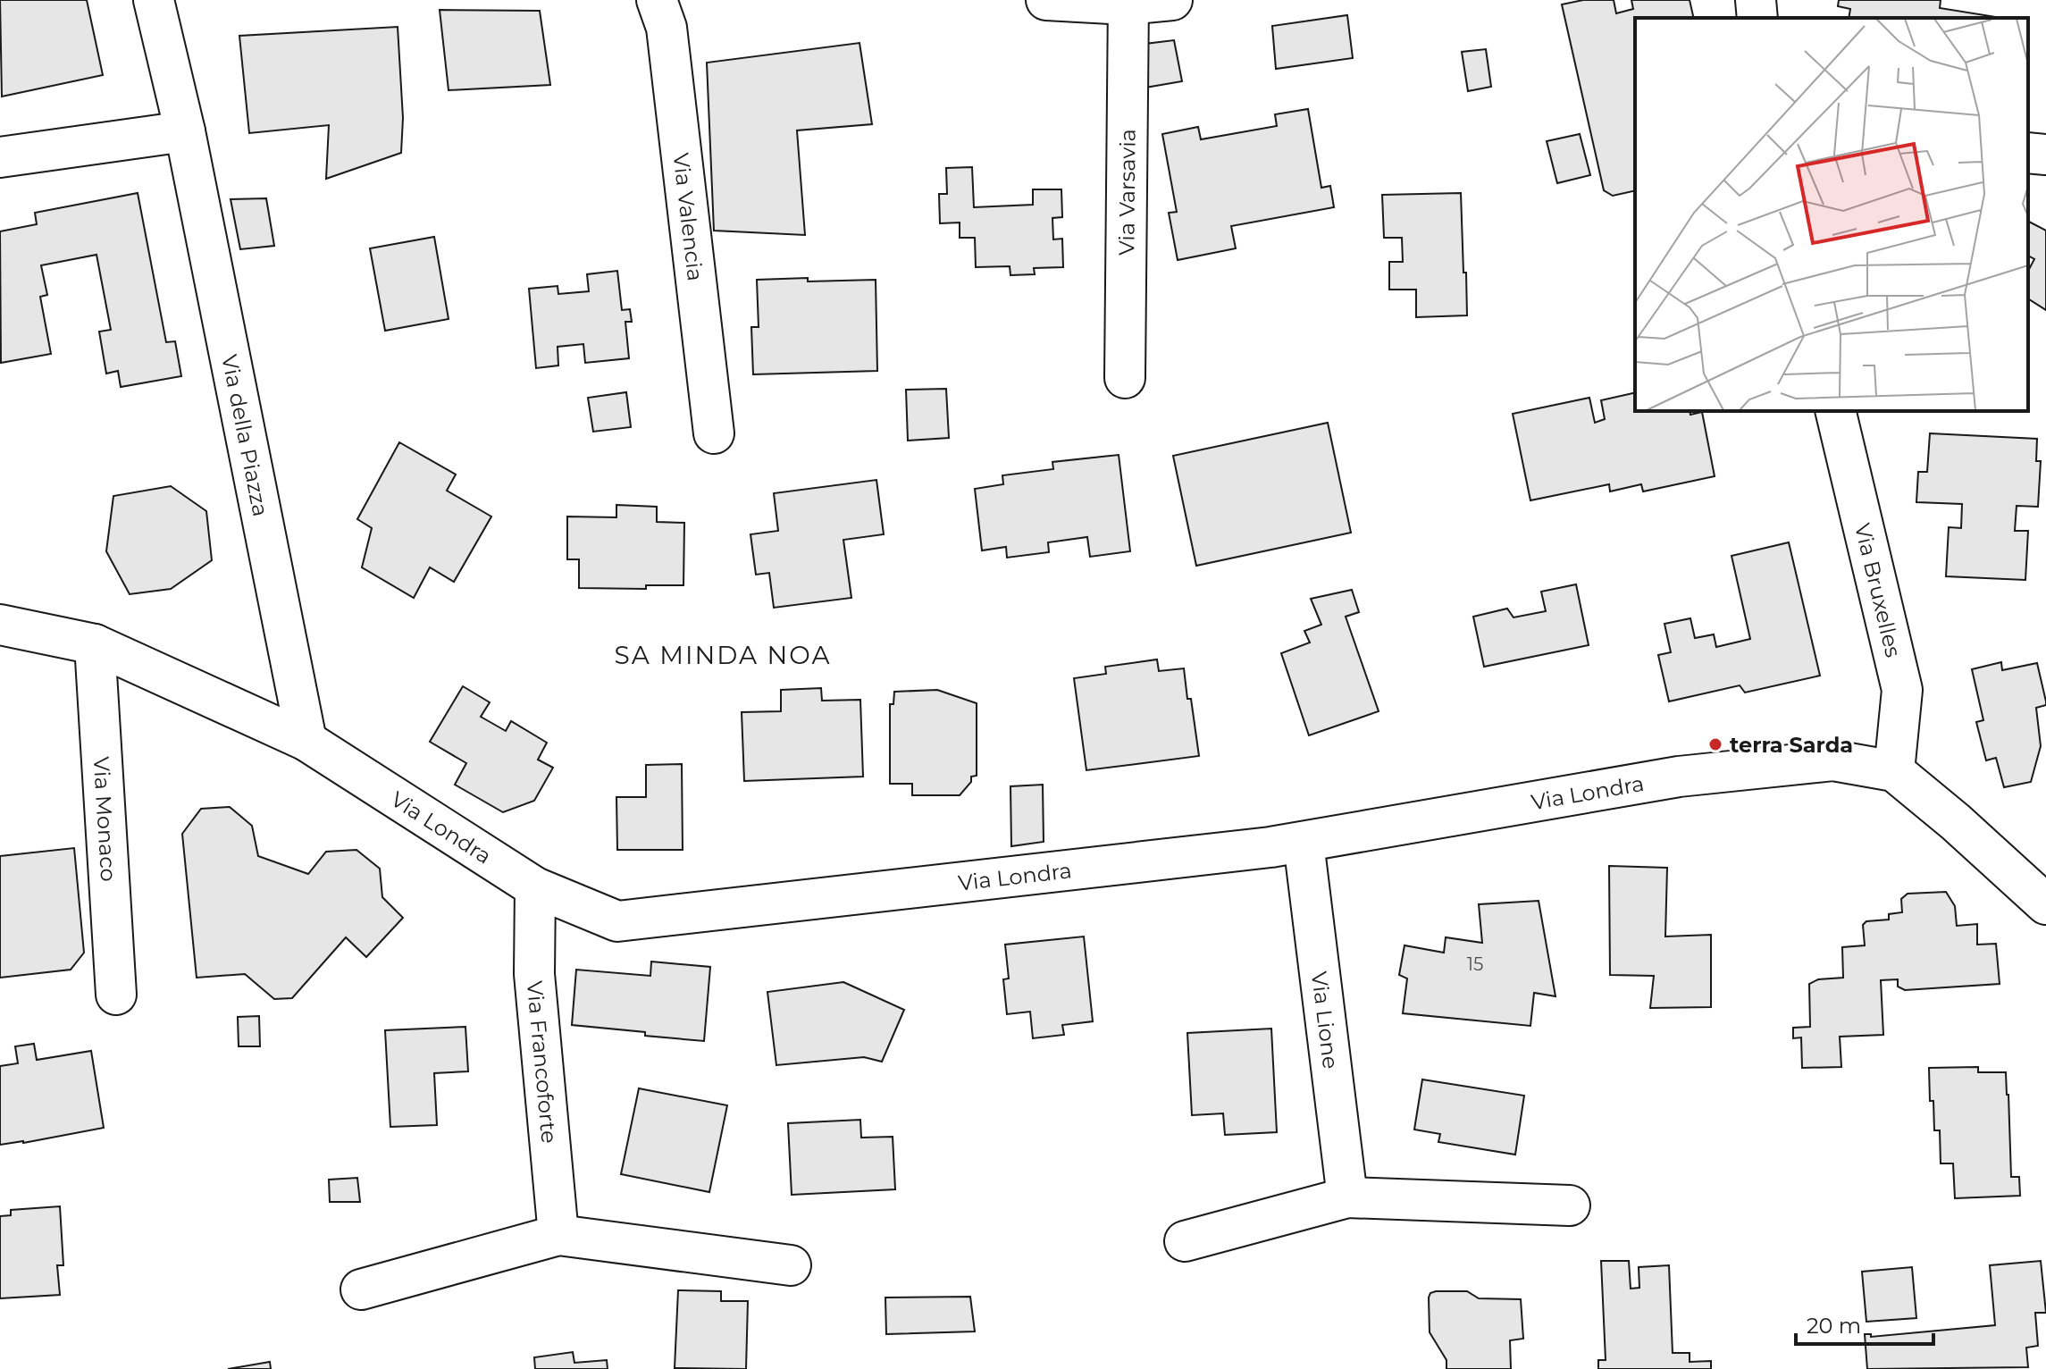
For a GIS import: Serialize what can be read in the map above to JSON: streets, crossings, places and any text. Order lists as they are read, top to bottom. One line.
{"streets":{"street":["Via Varsavia","Via Valencia","Via della Piazza","Via Bruxelles","Via Londra","Via Monaco","Via Lione","Via Francoforte"]},"crossings":[["Via della Piazza","Via Londra"],["Via Bruxelles","Via Londra"],["Via Londra","Via Monaco"],["Via Londra","Via Lione"],["Via Londra","Via Francoforte"]],"districts":["SA MINDA NOA"],"places":["terra Sarda"],"house_numbers":["15"],"scale_bar":"20 m"}
